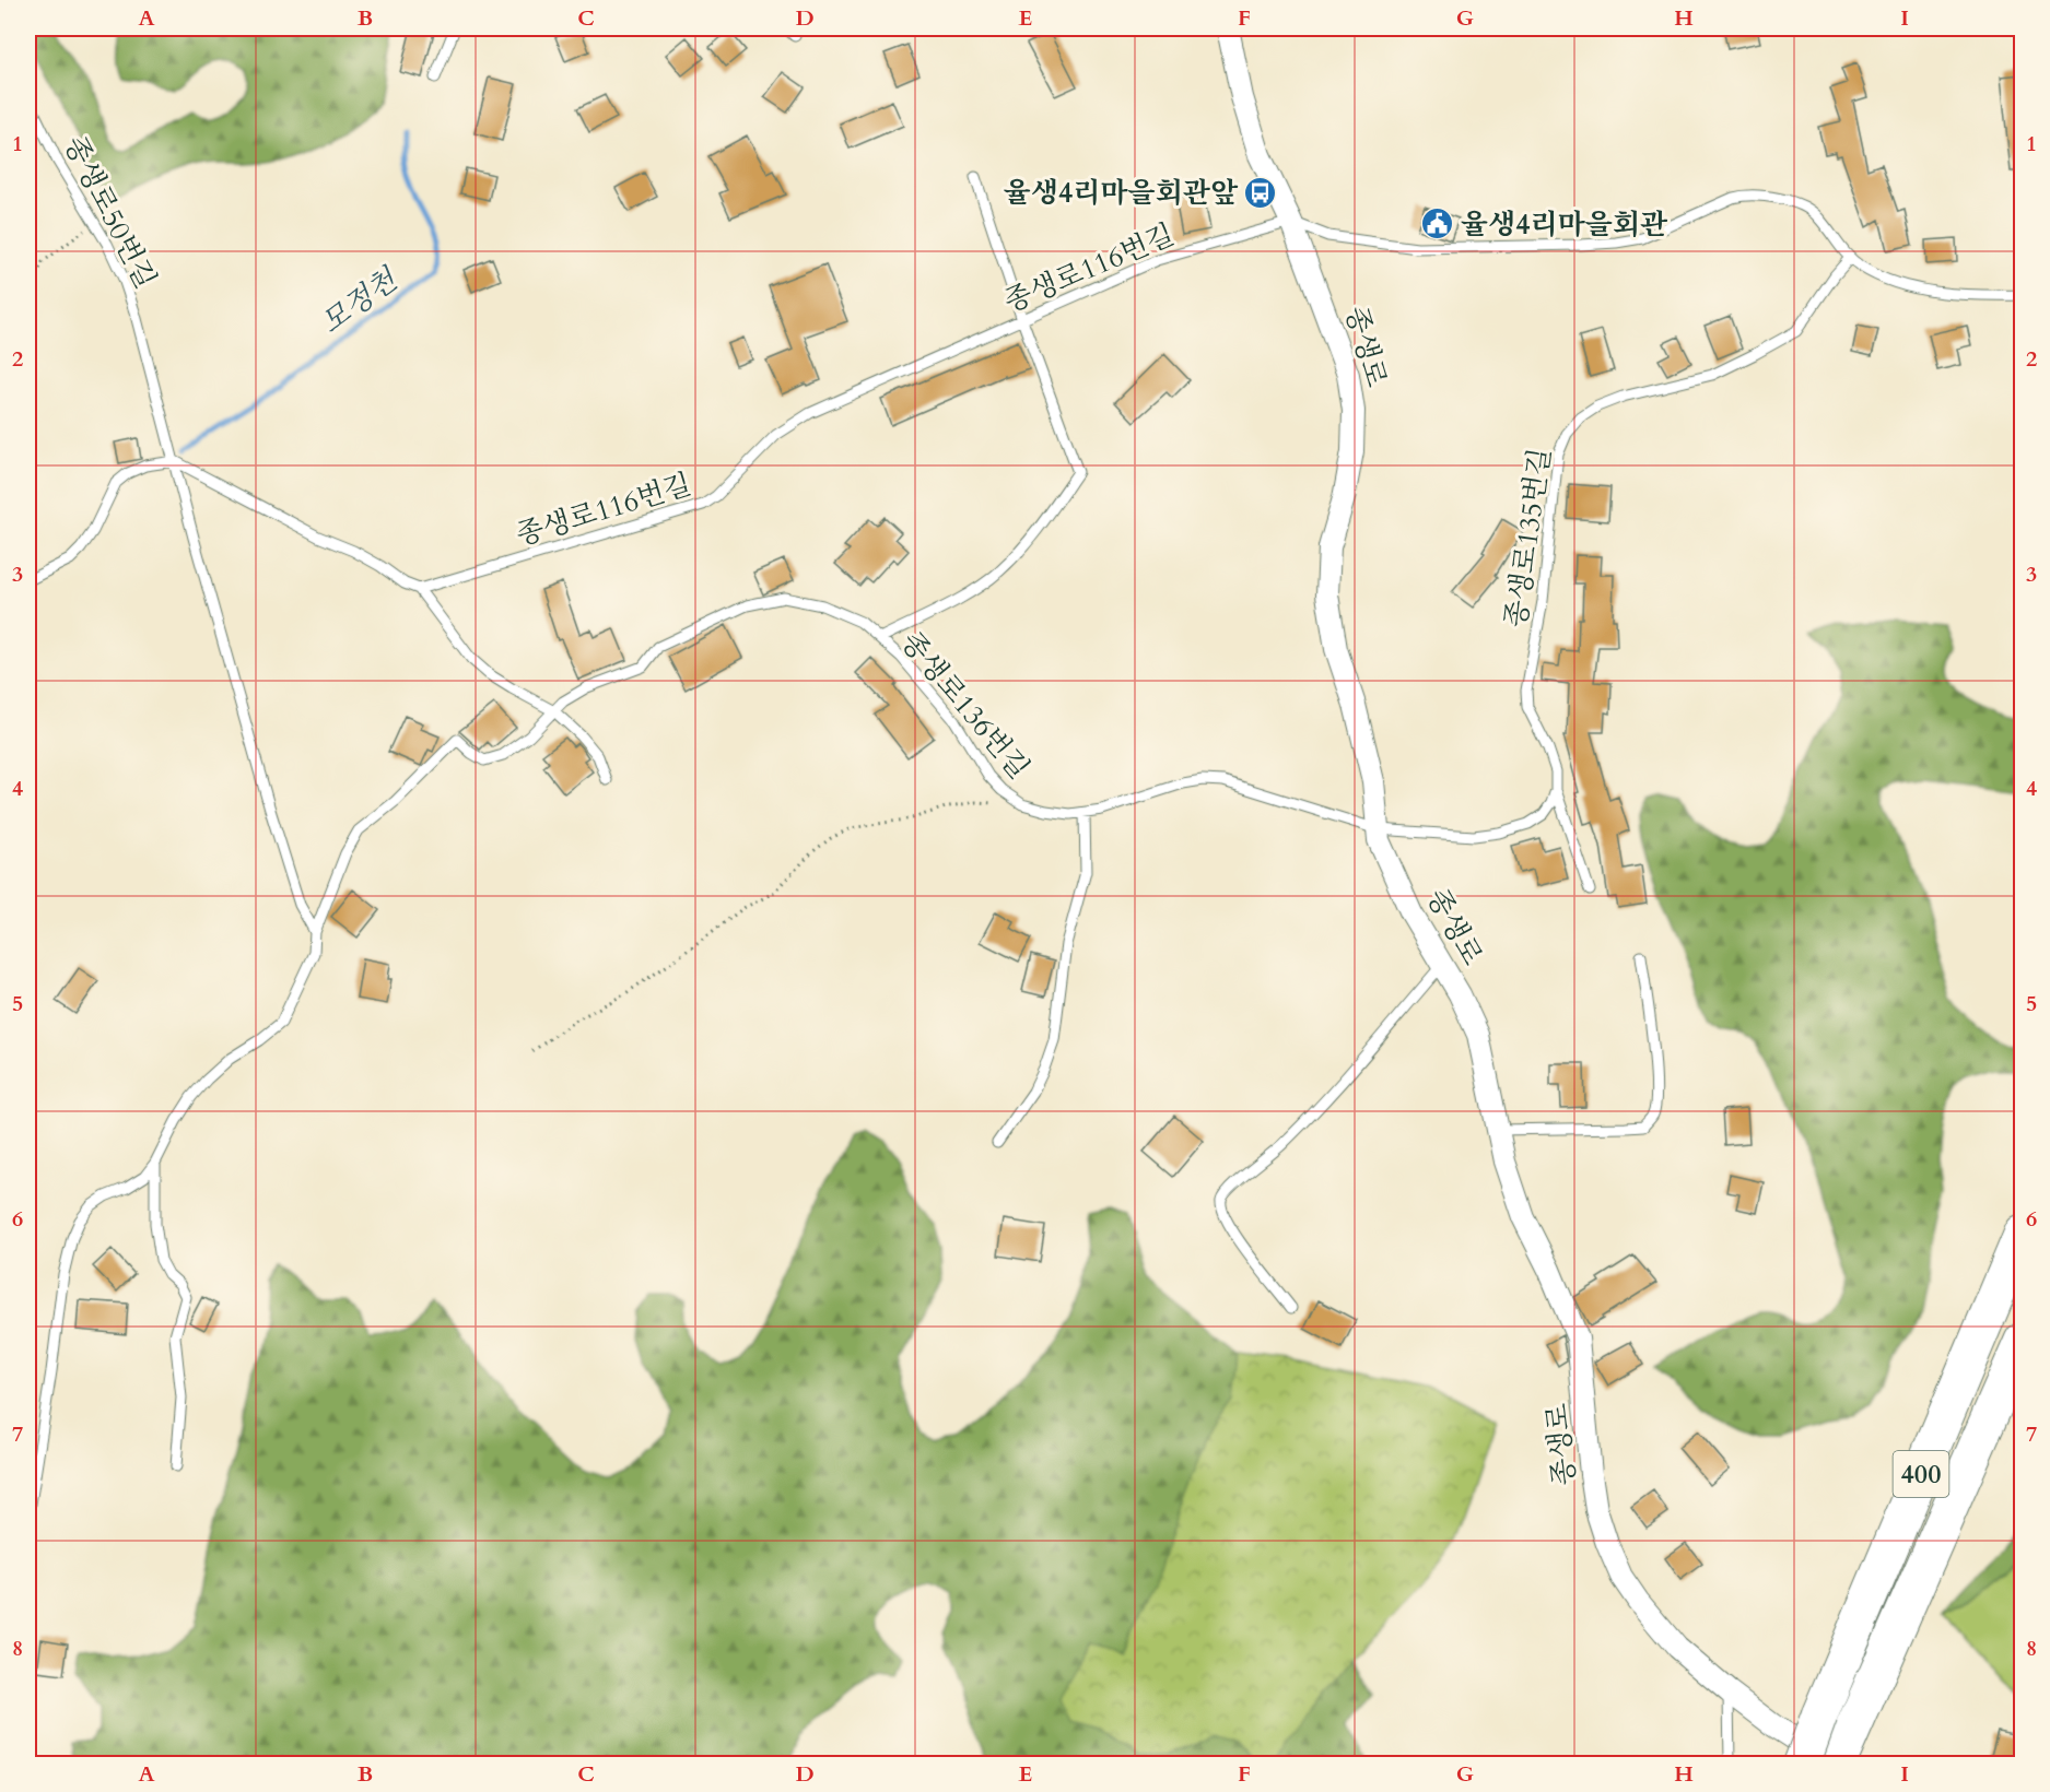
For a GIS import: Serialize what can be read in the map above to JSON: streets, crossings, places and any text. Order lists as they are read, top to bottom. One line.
{"streets":{"highway":["400"],"street":["종생로"],"lane":["종생로50번길","종생로116번길","종생로135번길","종생로136번길"]},"crossings":[["종생로50번길","종생로136번길"],["종생로116번길","종생로"],["종생로","종생로136번길"]],"water":["모정천"],"places":{"bus stop":["율생4리마을회관앞"],"public building":["율생4리마을회관"]},"grid":{"columns":["A","B","C","D","E","F","G","H","I"],"rows":["1","2","3","4","5","6","7","8"]}}
